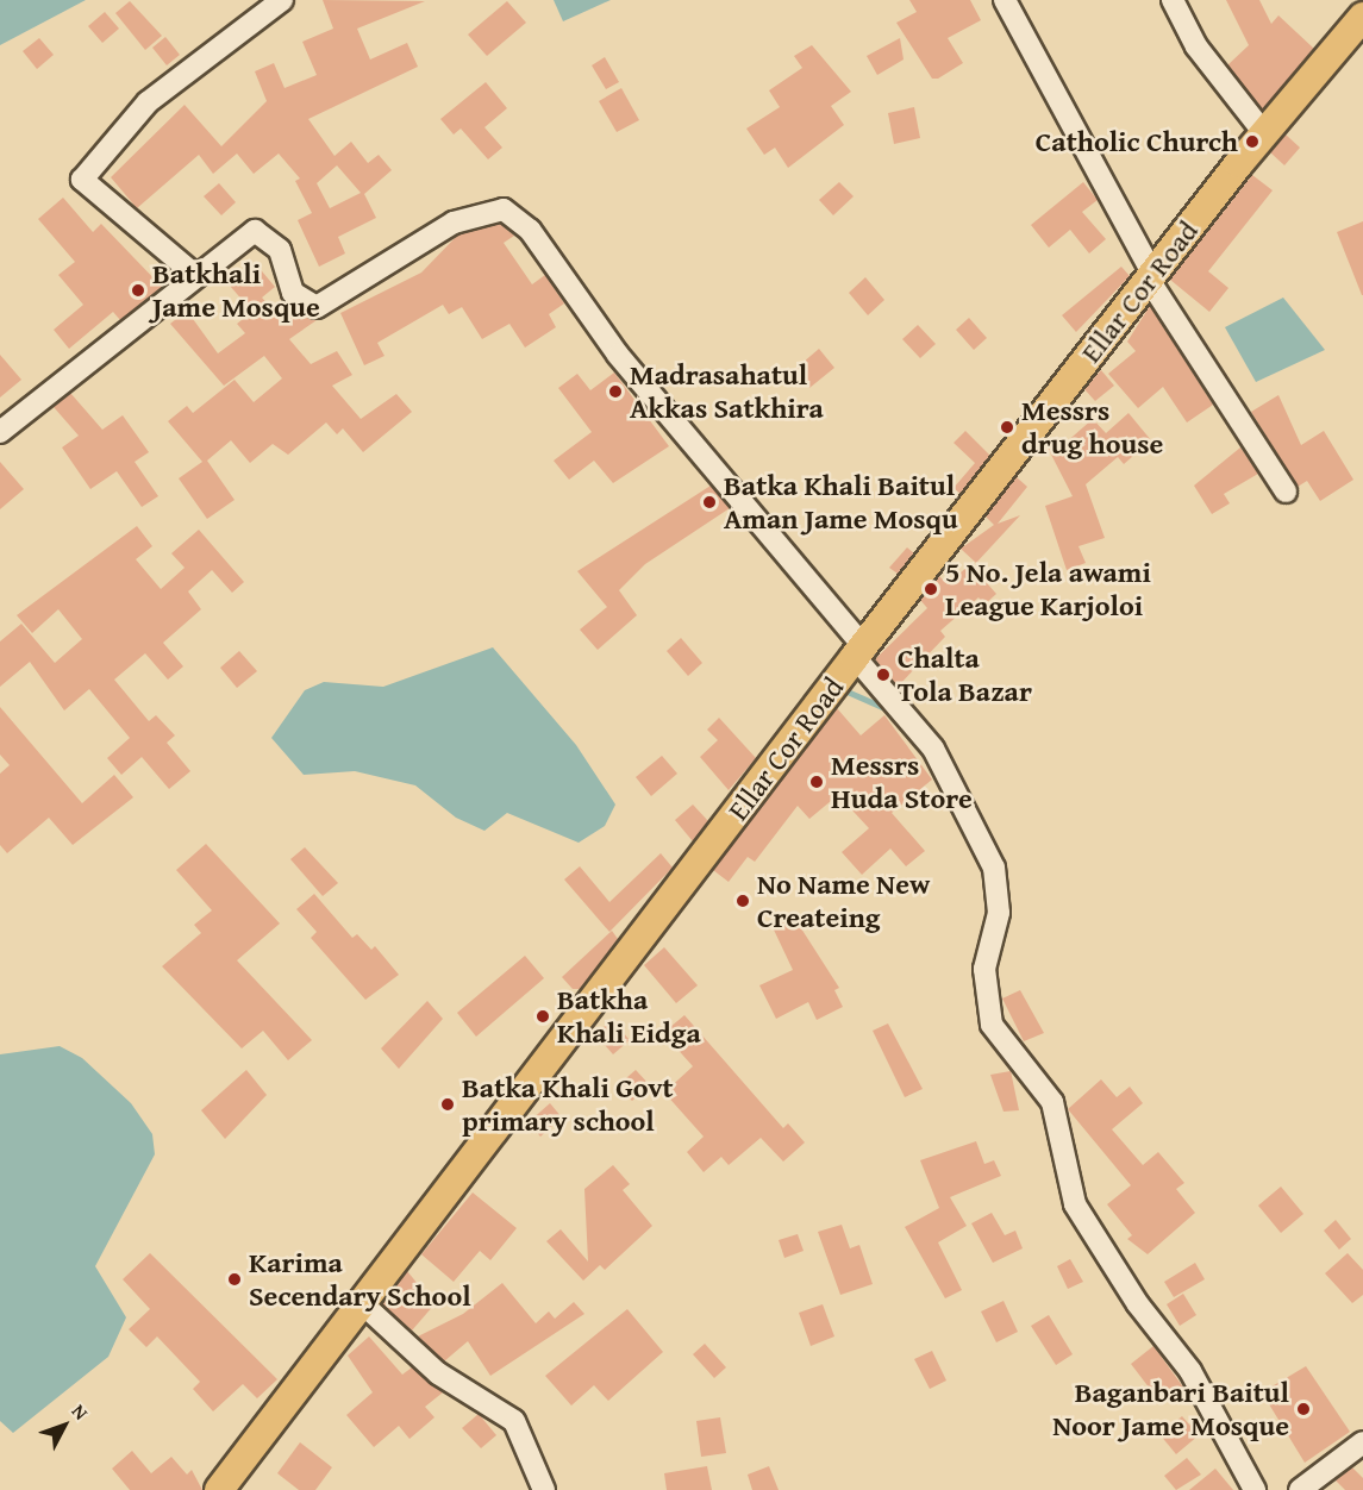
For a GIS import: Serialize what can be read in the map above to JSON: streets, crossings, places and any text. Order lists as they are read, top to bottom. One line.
{"streets":{"main road":["Ellar Cor Road"]},"places":["Catholic Church","Batkhali Jame Mosque","Madrasahatul Akkas Satkhira","Messrs drug house","Batka Khali Baitul Aman Jame Mosqu","5 No. Jela awami League Karjoloi","Chalta Tola Bazar","Messrs Huda Store","No Name New Createing","Batkha Khali Eidga","Batka Khali Govt primary school","Karima Secendary School","Baganbari Baitul Noor Jame Mosque"],"north":"top right"}
